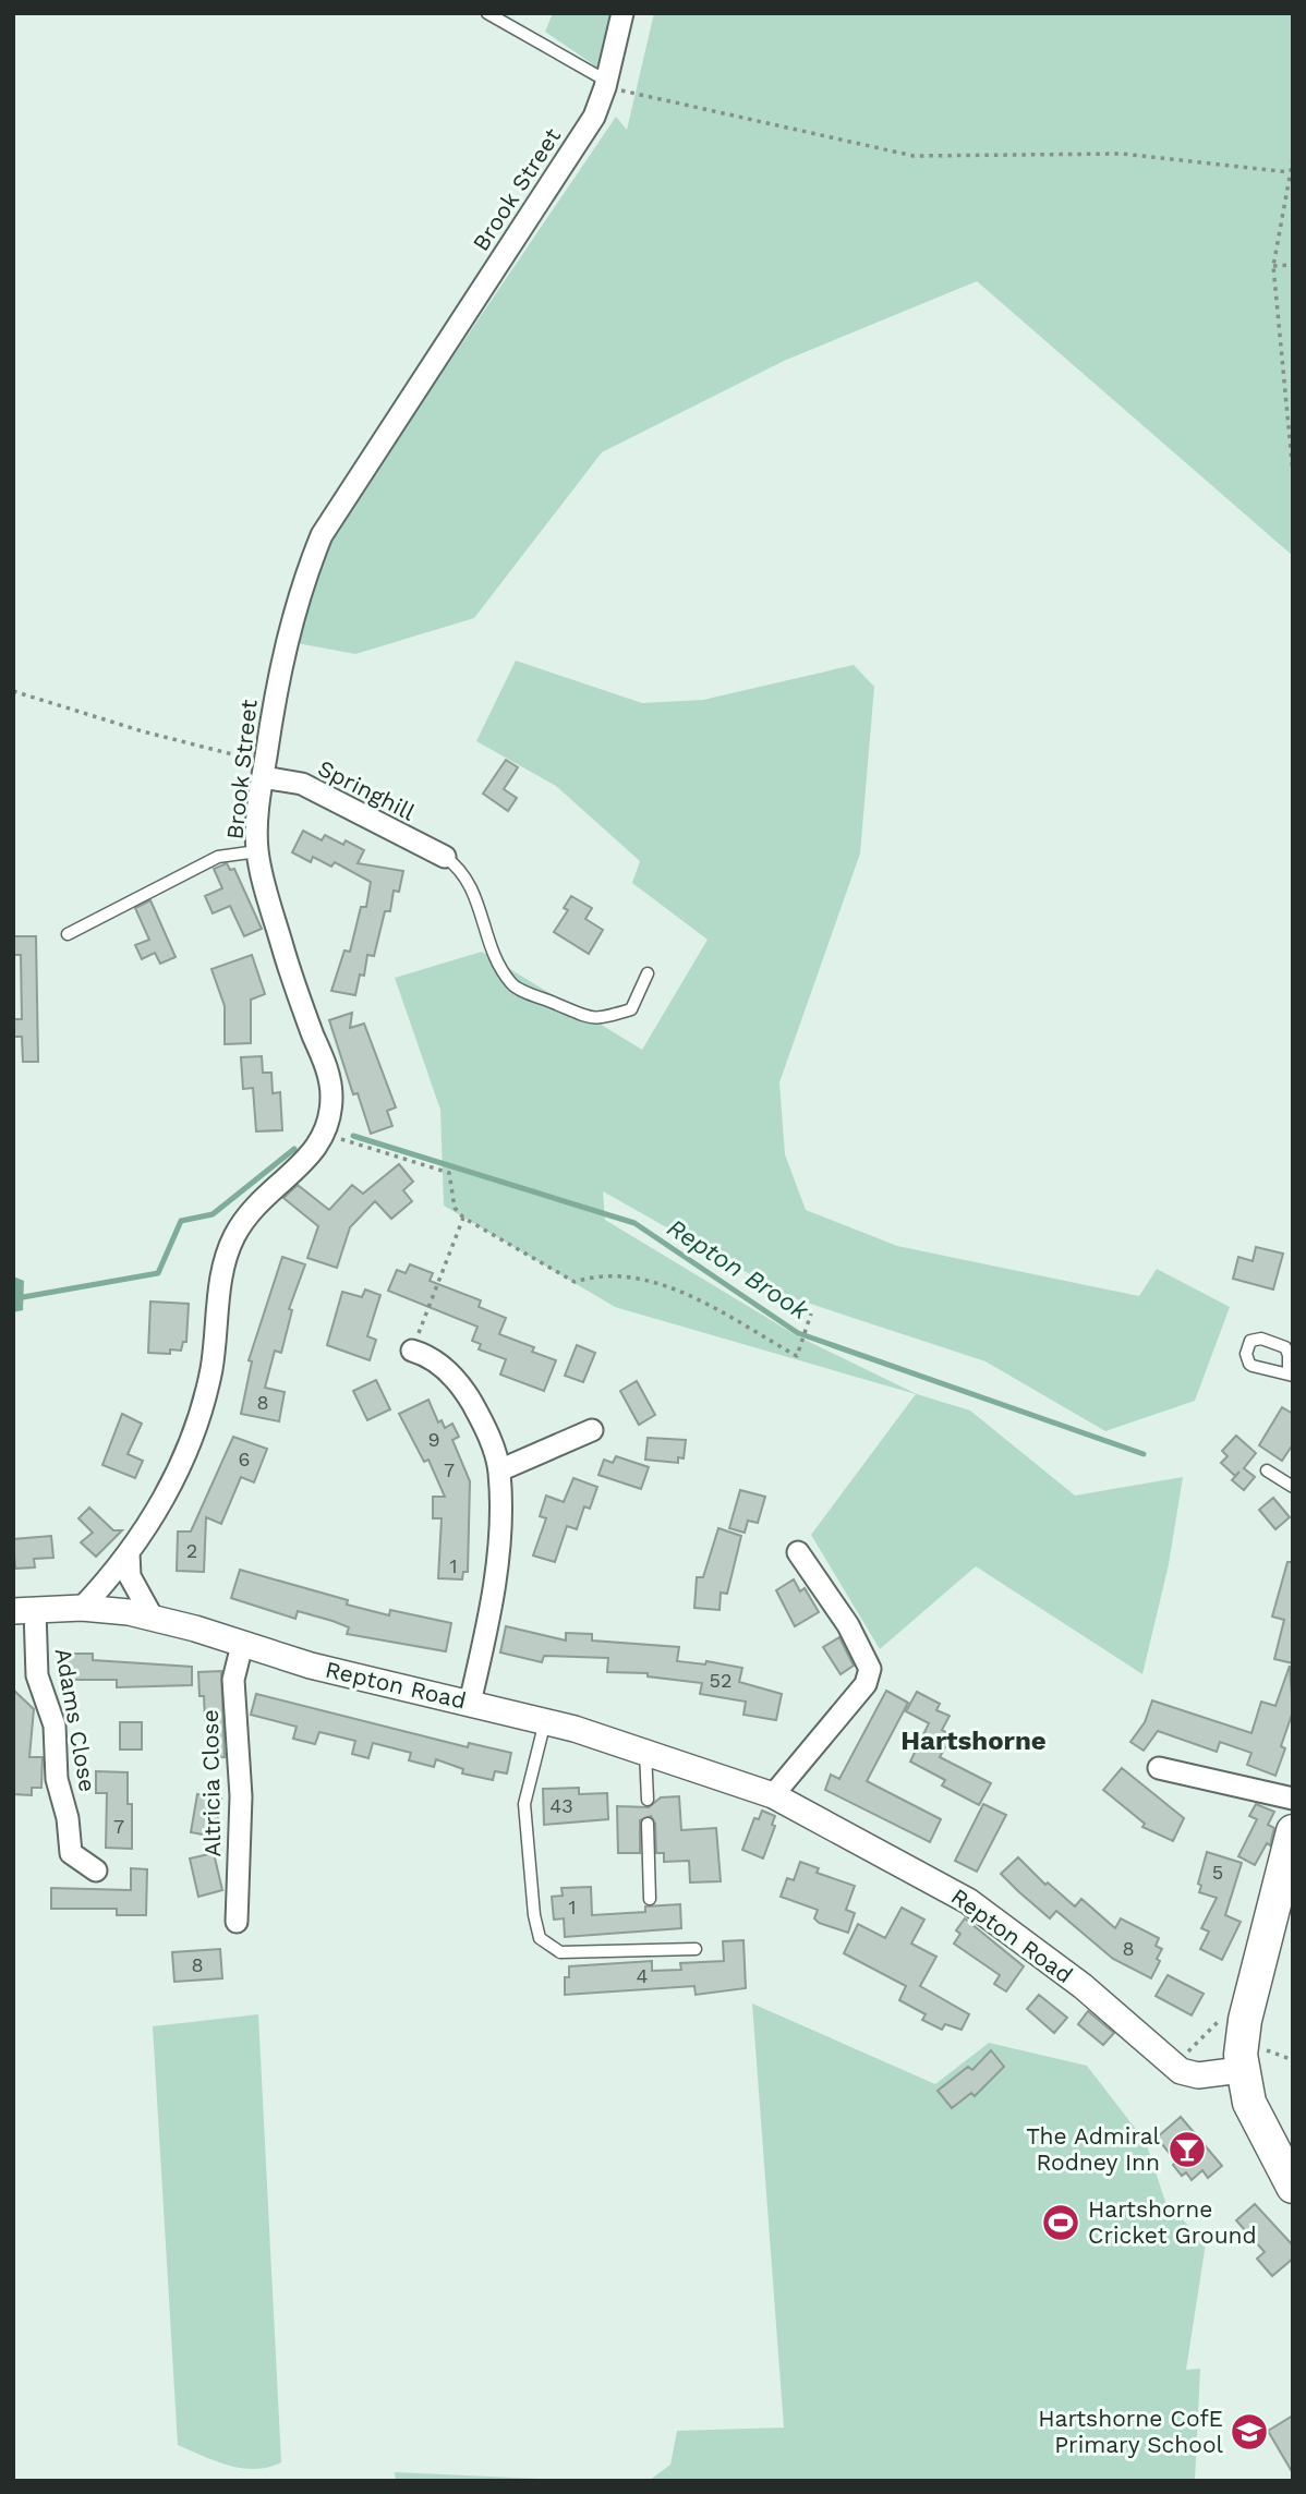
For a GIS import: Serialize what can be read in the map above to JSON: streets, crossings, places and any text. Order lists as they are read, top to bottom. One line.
{"streets":{"street":["Brook Street","Springhill","Repton Road","Adams Close","Altricia Close"]},"crossings":[["Brook Street","Springhill"],["Repton Road","Adams Close"],["Repton Road","Altricia Close"]],"districts":["Hartshorne"],"water":["Repton Brook"],"places":{"bar":["The Admiral Rodney Inn"],"sports":["Hartshorne Cricket Ground"],"school or university":["Hartshorne CofE Primary School"]},"house_numbers":["8","9","6","7","2","1","52","43","7","5","1","8","8","4"]}
